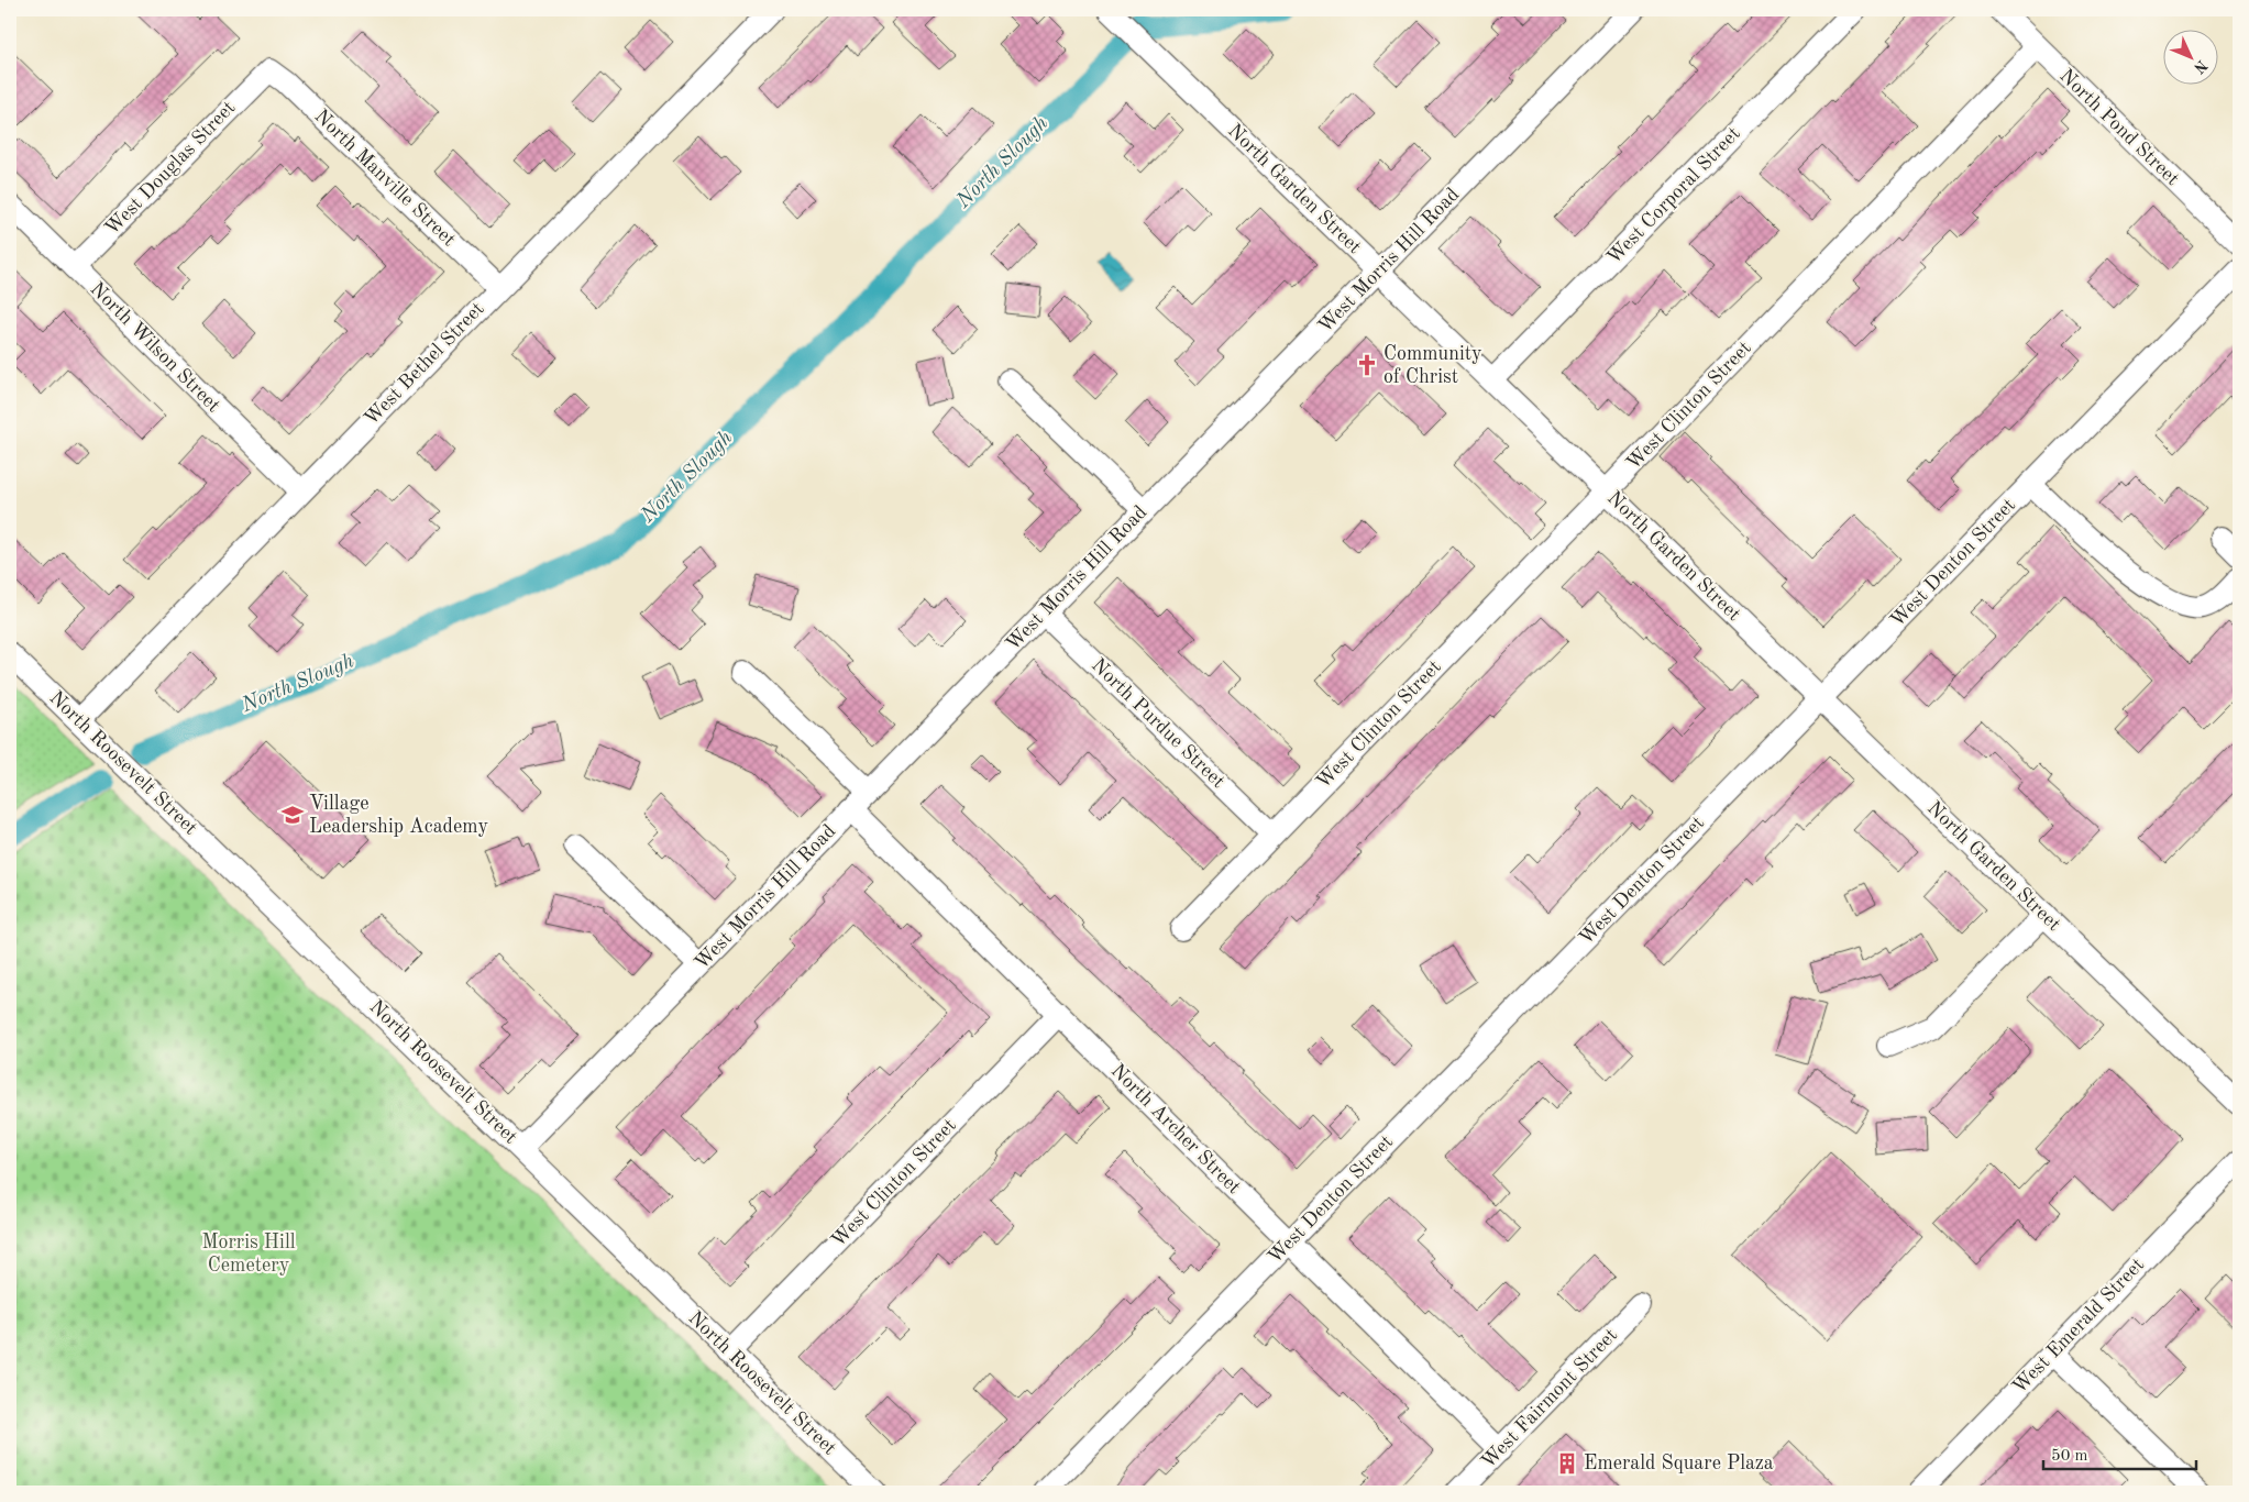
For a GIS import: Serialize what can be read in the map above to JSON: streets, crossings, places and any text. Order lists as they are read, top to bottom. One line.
{"streets":{"street":["North Pond Street","West Douglas Street","North Manville Street","North Garden Street","West Corporal Street","West Morris Hill Road","North Wilson Street","West Bethel Street","West Clinton Street","West Denton Street","North Purdue Street","North Roosevelt Street","North Archer Street","West Emerald Street","West Fairmont Street"]},"crossings":[["North Pond Street","West Clinton Street"],["West Douglas Street","North Manville Street"],["West Douglas Street","North Wilson Street"],["North Manville Street","West Bethel Street"],["North Garden Street","West Corporal Street"],["North Garden Street","West Morris Hill Road"],["North Garden Street","West Clinton Street"],["North Garden Street","West Denton Street"],["West Morris Hill Road","North Purdue Street"],["West Morris Hill Road","North Roosevelt Street"],["West Morris Hill Road","North Archer Street"],["North Wilson Street","West Bethel Street"],["West Bethel Street","North Roosevelt Street"],["West Clinton Street","North Purdue Street"],["West Clinton Street","North Roosevelt Street"],["West Clinton Street","North Archer Street"],["West Denton Street","North Archer Street"],["North Archer Street","West Fairmont Street"]],"water":["North Slough"],"parks":["Morris Hill Cemetery"],"places":{"church":["Community of Christ"],"school or university":["Village Leadership Academy"],"building":["Emerald Square Plaza"]},"scale_bar":"50 m","north":"bottom right"}
